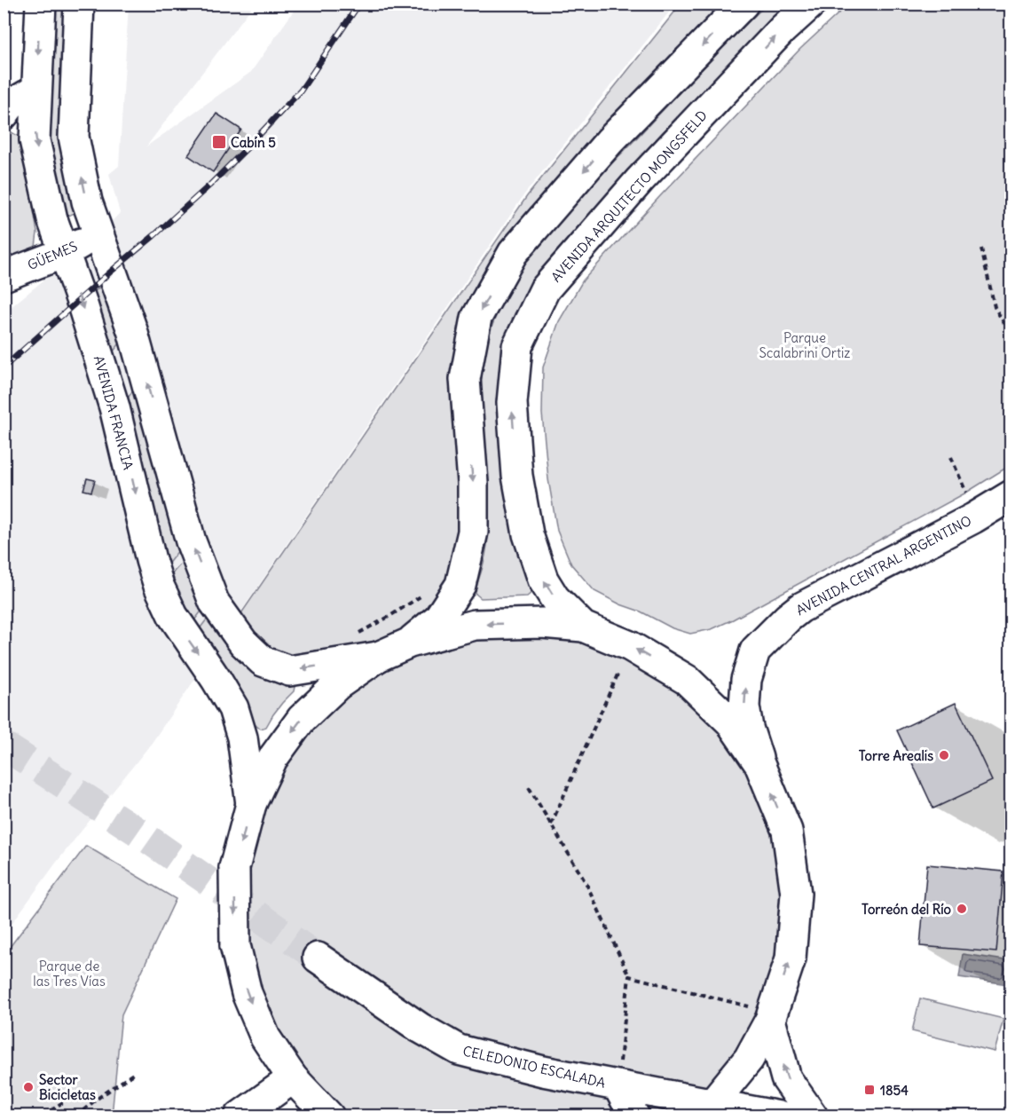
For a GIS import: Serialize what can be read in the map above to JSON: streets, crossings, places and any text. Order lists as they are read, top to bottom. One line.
{"streets":{"main road":["AVENIDA ARQUITECTO MONGSFELD","GÜEMES","AVENIDA FRANCIA","AVENIDA CENTRAL ARGENTINO","CELEDONIO ESCALADA"]},"crossings":[["GÜEMES","AVENIDA FRANCIA"]],"one_way":["AVENIDA FRANCIA","AVENIDA CENTRAL ARGENTINO"],"parks":["Parque Scalabrini Ortiz","Parque de las Tres Vías"],"places":{"transit":["Cabín 5","1854"],"other":["Torre Arealis","Torreón del Río","Sector Bicicletas"]}}
